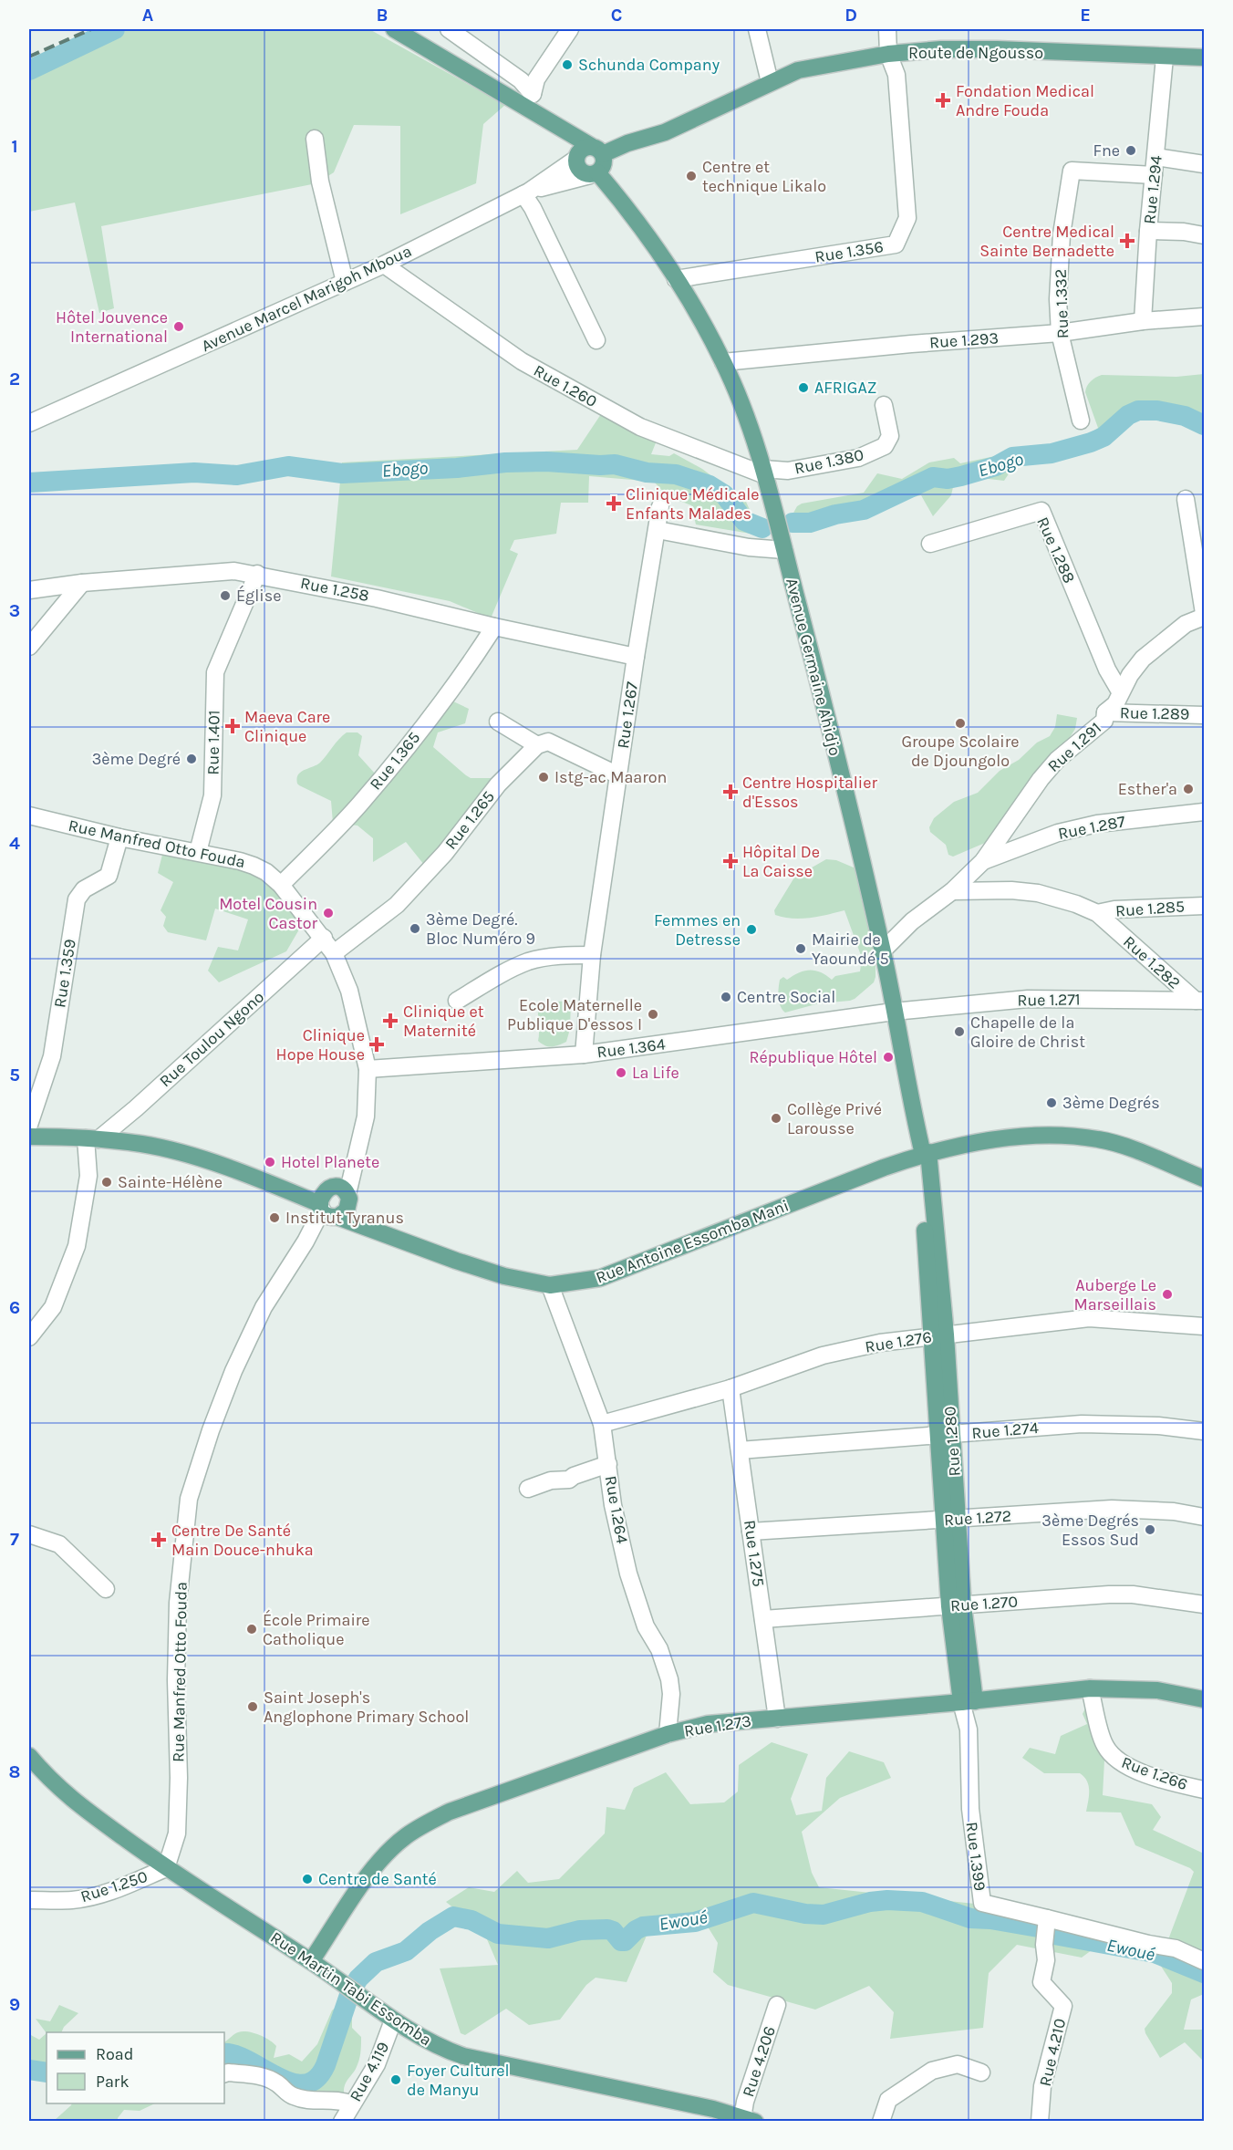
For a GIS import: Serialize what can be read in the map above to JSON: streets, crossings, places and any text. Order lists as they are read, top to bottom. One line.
{"streets":{"main road":["Route de Ngousso","Avenue Germaine Ahidjo","Rue Antoine Essomba Mani","Rue 1.280","Rue 1.273","Rue Martin Tabi Essomba"],"street":["Rue 1.294","Rue 1.356","Avenue Marcel Marigoh Mboua","Rue 1.332","Rue 1.293","Rue 1.260","Rue 1.380","Rue 1.288","Rue 1.258","Rue 1.289","Rue 1.267","Rue 1.401","Rue 1.291","Rue 1.365","Rue 1.265","Rue 1.287","Rue Manfred Otto Fouda","Rue 1.285","Rue 1.282","Rue 1.359","Rue 1.271","Rue Toulou Ngono","Rue 1.364","Rue 1.276","Rue 1.274","Rue 1.264","Rue 1.272","Rue 1.275","Rue 1.270","Rue 1.266","Rue 1.399","Rue 1.250","Rue 4.210","Rue 4.206","Rue 4.119"]},"crossings":[["Route de Ngousso","Rue 1.294"],["Route de Ngousso","Rue 1.356"],["Route de Ngousso","Avenue Marcel Marigoh Mboua"],["Route de Ngousso","Avenue Germaine Ahidjo"],["Rue 1.294","Rue 1.332"],["Rue 1.294","Rue 1.293"],["Rue 1.356","Avenue Germaine Ahidjo"],["Avenue Marcel Marigoh Mboua","Rue 1.260"],["Avenue Marcel Marigoh Mboua","Avenue Germaine Ahidjo"],["Rue 1.332","Rue 1.293"],["Rue 1.293","Avenue Germaine Ahidjo"],["Rue 1.260","Rue 1.380"],["Rue 1.260","Avenue Germaine Ahidjo"],["Rue 1.380","Avenue Germaine Ahidjo"],["Rue 1.288","Rue 1.291"],["Rue 1.258","Rue 1.267"],["Rue 1.258","Rue 1.401"],["Rue 1.258","Rue 1.365"],["Avenue Germaine Ahidjo","Rue 1.271"],["Avenue Germaine Ahidjo","Rue 1.364"],["Avenue Germaine Ahidjo","Rue Antoine Essomba Mani"],["Avenue Germaine Ahidjo","Rue 1.280"],["Rue 1.289","Rue 1.291"],["Rue 1.267","Rue 1.364"],["Rue 1.401","Rue Manfred Otto Fouda"],["Rue 1.291","Rue 1.287"],["Rue 1.291","Rue 1.282"],["Rue 1.365","Rue Manfred Otto Fouda"],["Rue 1.265","Rue Manfred Otto Fouda"],["Rue Manfred Otto Fouda","Rue 1.359"],["Rue Manfred Otto Fouda","Rue Toulou Ngono"],["Rue Manfred Otto Fouda","Rue 1.364"],["Rue Manfred Otto Fouda","Rue 1.250"],["Rue Manfred Otto Fouda","Rue Martin Tabi Essomba"],["Rue 1.285","Rue 1.282"],["Rue 1.282","Rue 1.271"],["Rue 1.271","Rue 1.364"],["Rue Antoine Essomba Mani","Rue 1.280"],["Rue Antoine Essomba Mani","Rue 1.264"],["Rue 1.276","Rue 1.280"],["Rue 1.276","Rue 1.264"],["Rue 1.276","Rue 1.275"],["Rue 1.274","Rue 1.280"],["Rue 1.274","Rue 1.275"],["Rue 1.280","Rue 1.272"],["Rue 1.280","Rue 1.270"],["Rue 1.280","Rue 1.273"],["Rue 1.280","Rue 1.399"],["Rue 1.264","Rue 1.273"],["Rue 1.272","Rue 1.275"],["Rue 1.275","Rue 1.270"],["Rue 1.275","Rue 1.273"],["Rue 1.273","Rue 1.266"],["Rue 1.273","Rue Martin Tabi Essomba"],["Rue 1.399","Rue 4.210"],["Rue 1.250","Rue Martin Tabi Essomba"],["Rue Martin Tabi Essomba","Rue 4.206"],["Rue Martin Tabi Essomba","Rue 4.119"]],"water":["Ebogo","Ewoué"],"places":{"other":["Schunda Company","Fne","Centre et technique Likalo","Hôtel Jouvence International","AFRIGAZ","Église","Groupe Scolaire de Djoungolo","3ème Degré","Istg-ac Maaron","Esther'a","Motel Cousin Castor","3ème Degré. Bloc Numéro 9","Femmes en Detresse","Mairie de Yaoundé 5","Centre Social","Ecole Maternelle Publique D'essos I","Chapelle de la Gloire de Christ","République Hôtel","La Life","3ème Degrés","Collège Privé Larousse","Hotel Planete","Sainte-Hélène","Institut Tyranus","Auberge Le Marseillais","3ème Degrés Essos Sud","École Primaire Catholique","Saint Joseph's Anglophone Primary School","Centre de Santé","Foyer Culturel de Manyu"],"health":["Fondation Medical Andre Fouda","Centre Medical Sainte Bernadette","Clinique Médicale Enfants Malades","Maeva Care Clinique","Centre Hospitalier d'Essos","Hôpital De La Caisse","Clinique et Maternité","Clinique Hope House","Centre De Santé Main Douce-nhuka"]},"legend":["Road","Park"],"grid":{"columns":["A","B","C","D","E"],"rows":["1","2","3","4","5","6","7","8","9"]}}
